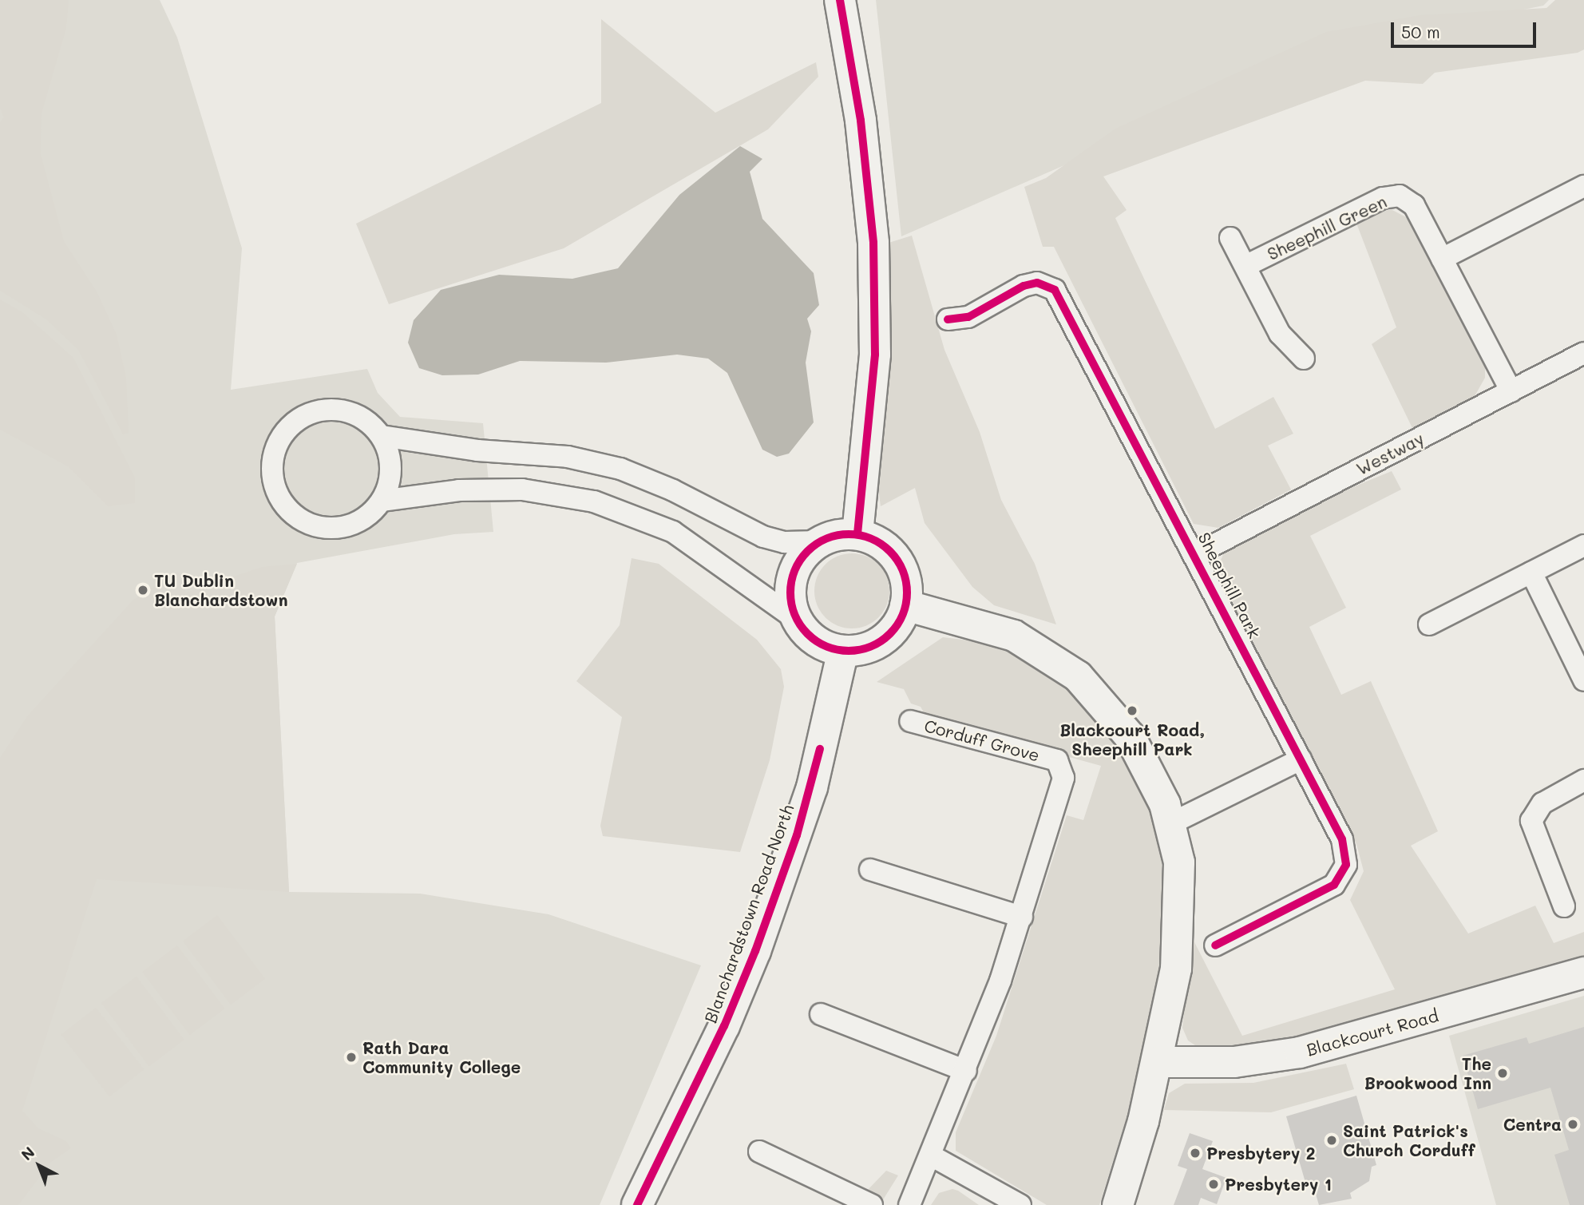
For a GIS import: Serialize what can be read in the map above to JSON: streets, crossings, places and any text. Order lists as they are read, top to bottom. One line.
{"streets":{"main road":["Blanchardstown Road North","Blackcourt Road"],"street":["Sheephill Green","Westway","Sheephill Park","Corduff Grove"]},"crossings":[["Sheephill Green","Westway"],["Westway","Sheephill Park"]],"places":["TU Dublin Blanchardstown","Blackcourt Road, Sheephill Park","Rath Dara Community College","The Brookwood Inn","Centra","Saint Patrick's Church Corduff","Presbytery 2","Presbytery 1"],"scale_bar":"50 m","north":"top left"}
